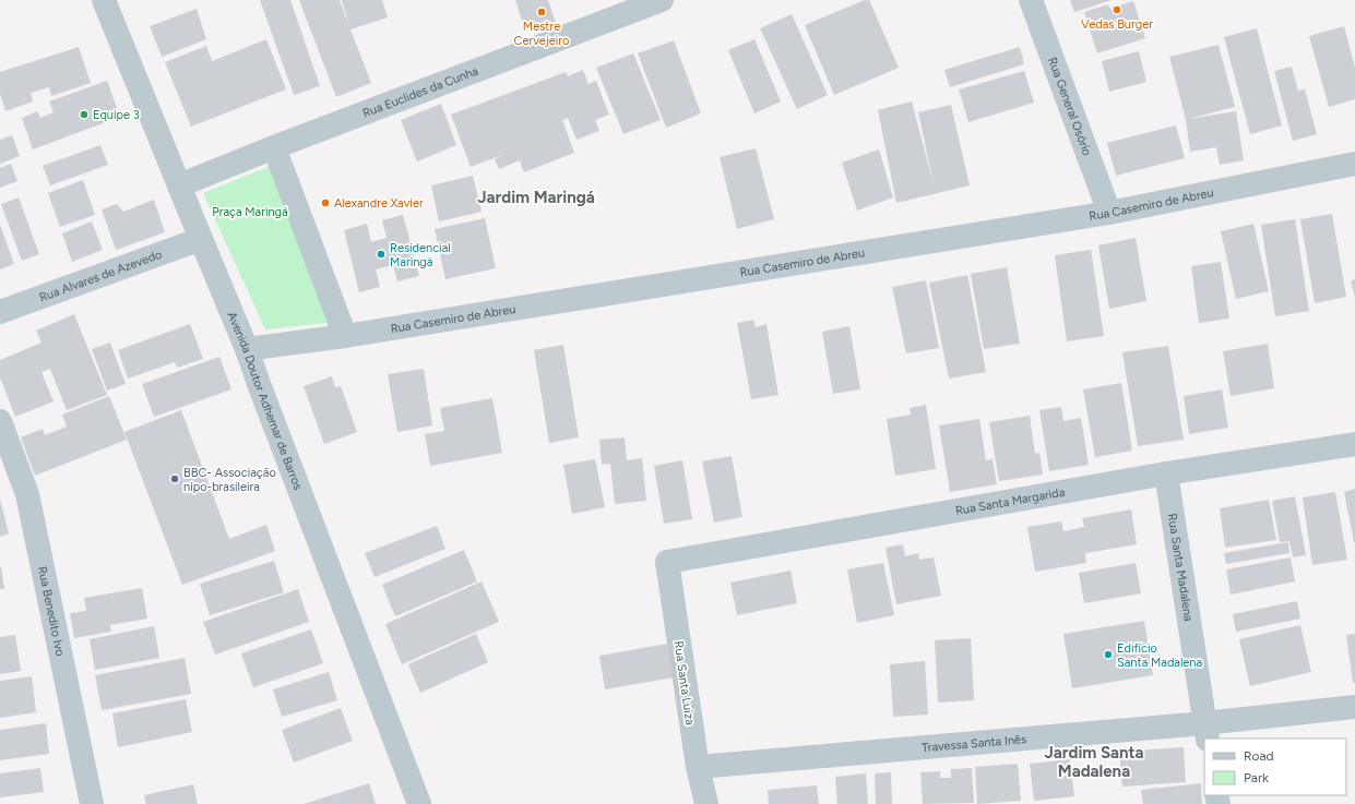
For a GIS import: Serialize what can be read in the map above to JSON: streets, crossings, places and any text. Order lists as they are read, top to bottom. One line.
{"streets":{"street":["Rua Euclides da Cunha","Rua General Osório","Rua Casemiro de Abreu","Rua Alvares de Azevedo","Avenida Doutor Adhemar de Barros","Rua Santa Margarida","Rua Santa Madalena","Rua Benedito Ivo","Rua Santa Luiza","Travessa Santa Inês"]},"crossings":[["Rua Euclides da Cunha","Avenida Doutor Adhemar de Barros"],["Rua General Osório","Rua Casemiro de Abreu"],["Rua Casemiro de Abreu","Avenida Doutor Adhemar de Barros"],["Rua Alvares de Azevedo","Avenida Doutor Adhemar de Barros"],["Rua Santa Margarida","Rua Santa Madalena"],["Rua Santa Margarida","Rua Santa Luiza"],["Rua Santa Madalena","Travessa Santa Inês"],["Rua Santa Luiza","Travessa Santa Inês"]],"districts":["Jardim Maringá","Jardim Santa Madalena"],"parks":["Praça Maringá"],"places":["Vedas Burger","Mestre Cervejeiro","Equipe 3","Alexandre Xavier","Residencial Maringá","BBC- Associação nipo-brasileira","Edifício Santa Madalena"],"legend":["Road","Park"]}
